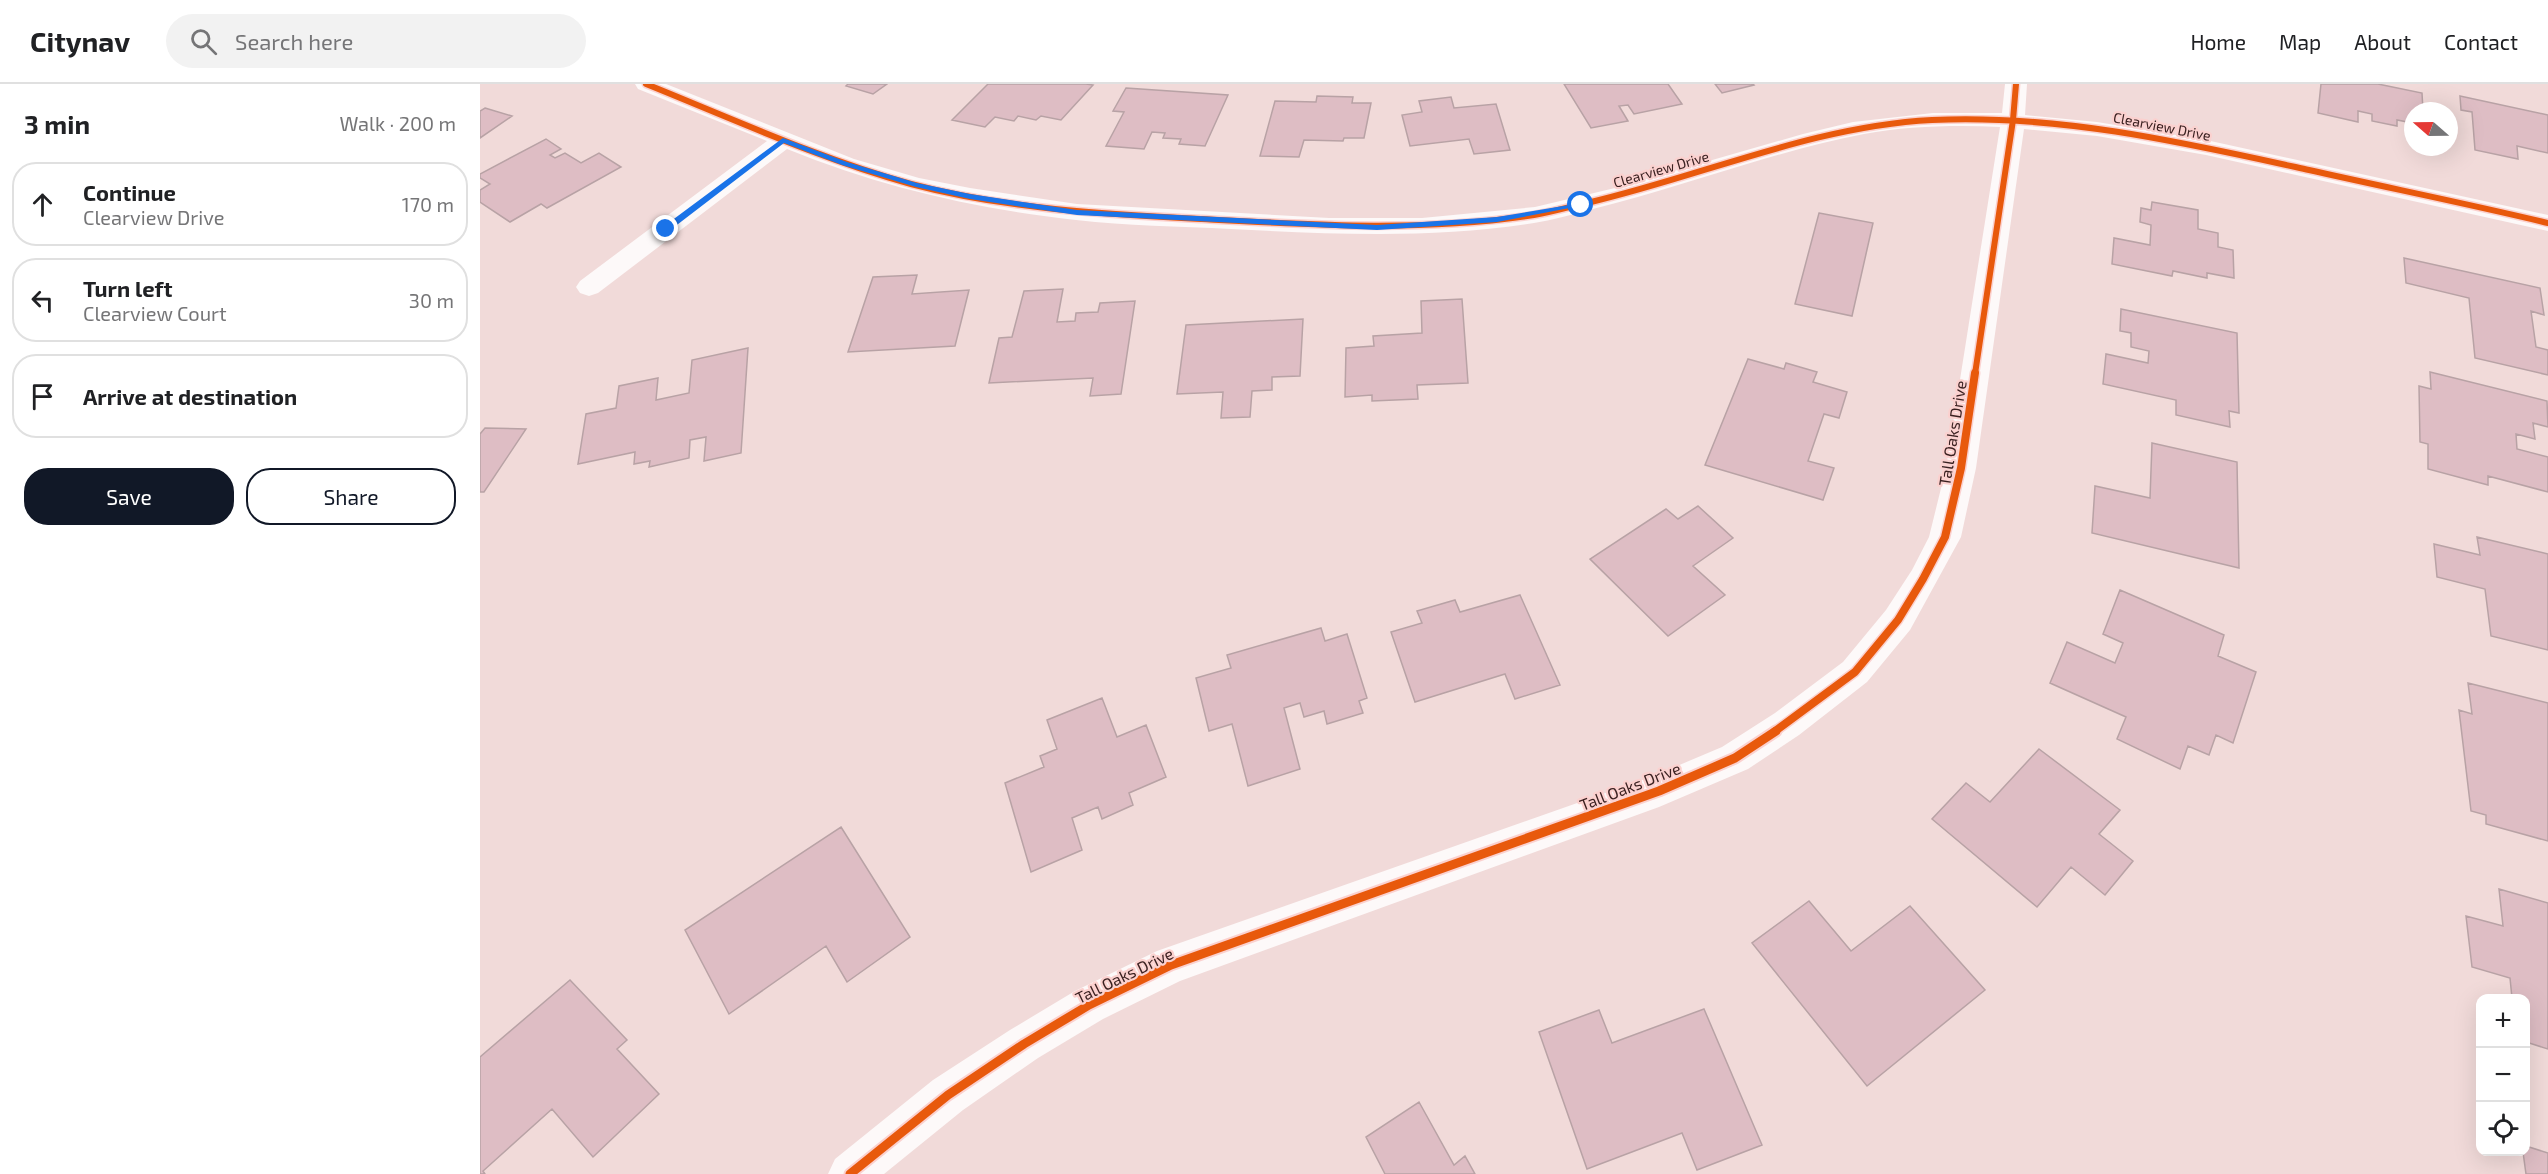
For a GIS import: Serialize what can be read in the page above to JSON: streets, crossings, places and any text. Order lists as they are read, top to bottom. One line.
{"streets":{"street":["Clearview Drive","Tall Oaks Drive"]},"crossings":[["Clearview Drive","Tall Oaks Drive"]],"north":"left","page":{"header":"Citynav","search":"Search here","nav":["Home","Map","About","Contact"],"heading":["3 min","Walk · 200 m"],"list":[["Continue","Clearview Drive","170 m"],["Turn left","Clearview Court","30 m"],"Arrive at destination"],"buttons":["Save","Share"],"map_buttons":["+","−"]}}
